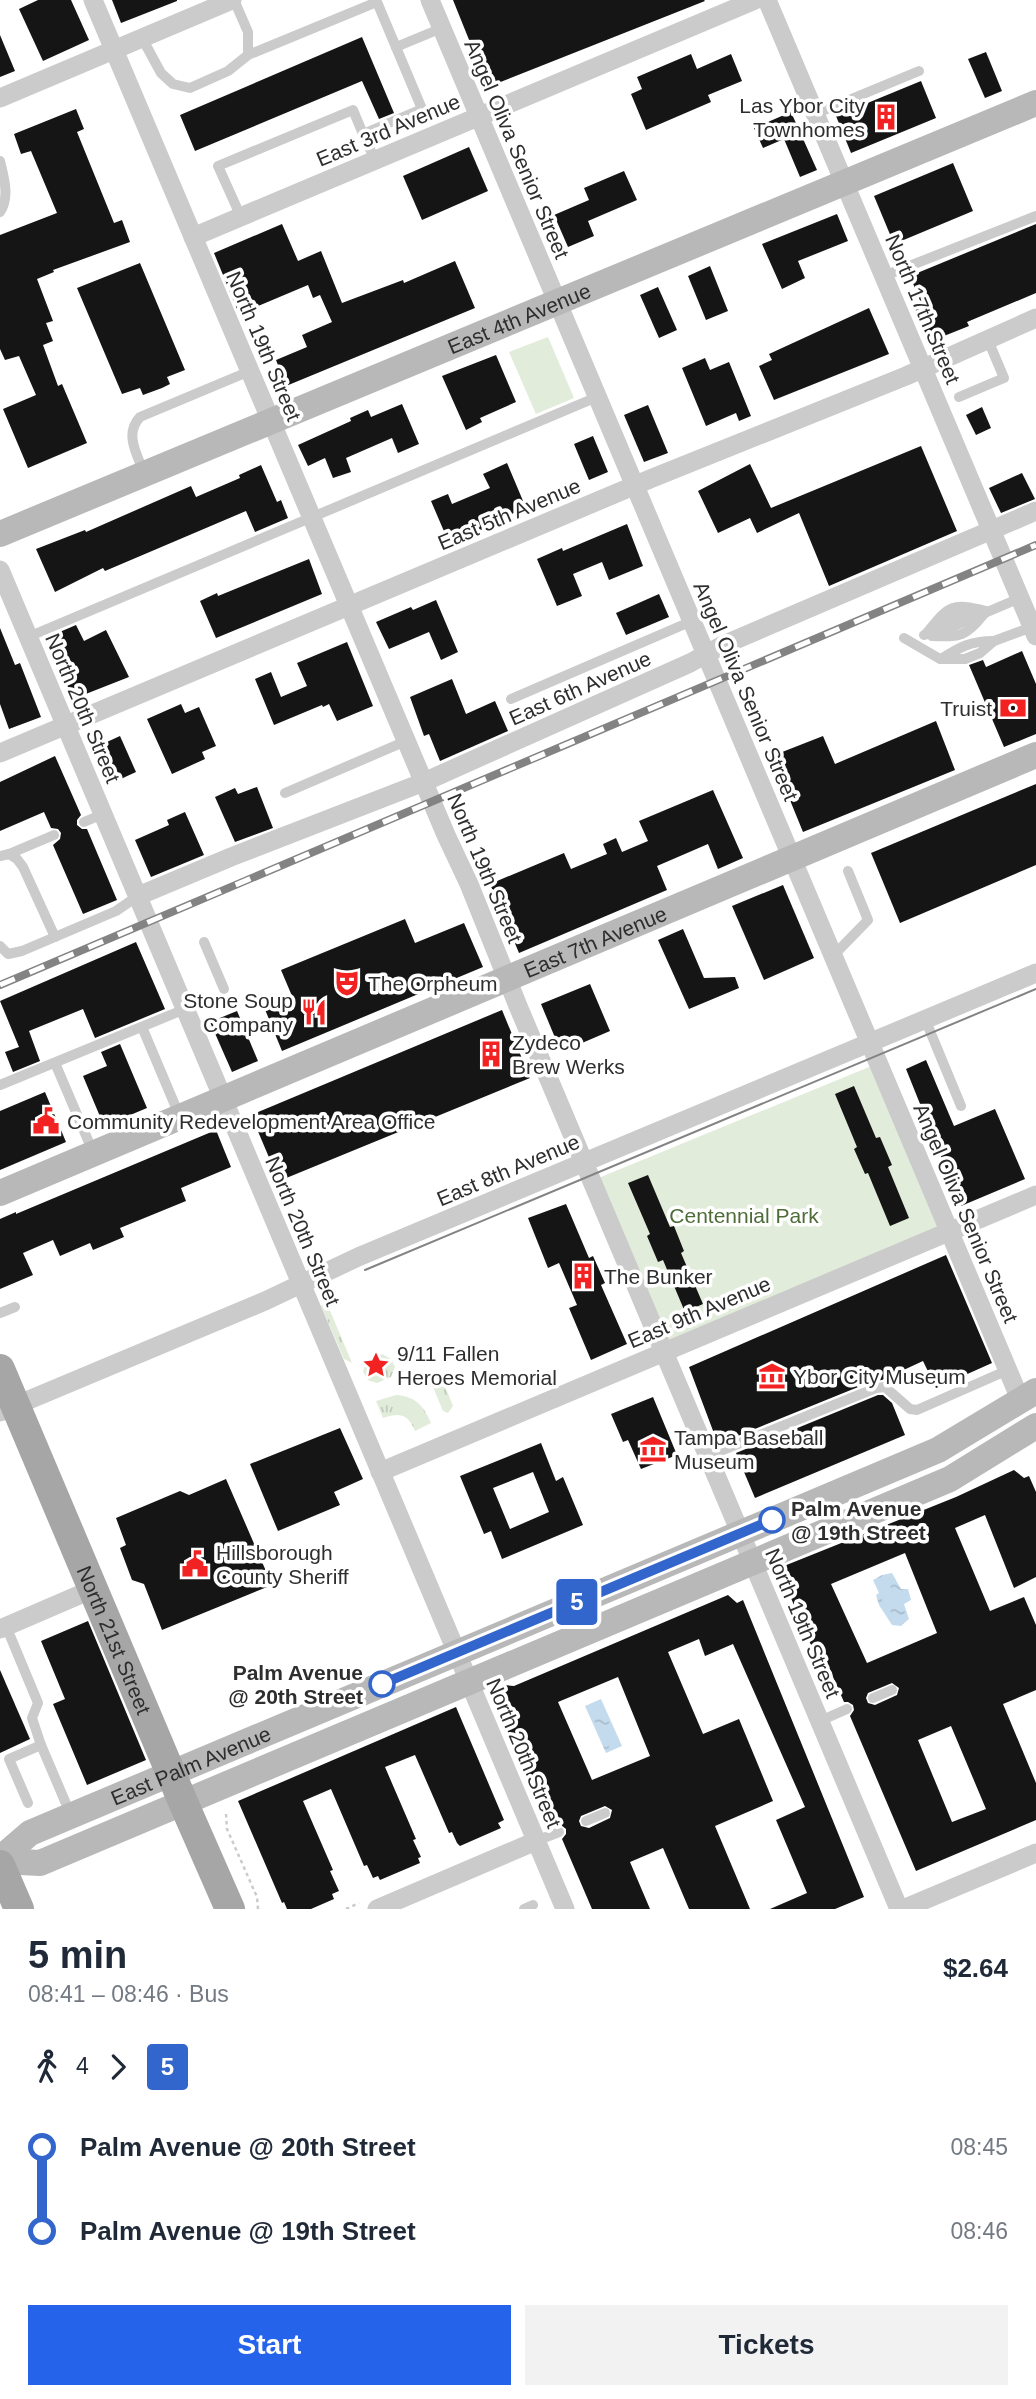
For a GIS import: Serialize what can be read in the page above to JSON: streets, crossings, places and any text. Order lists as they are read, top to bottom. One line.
{"streets":{"main road":["North 21st Street"],"street":["East 3rd Avenue","Angel Oliva Senior Street","North 17th Street","East 4th Avenue","North 19th Street","East 5th Avenue","East 6th Avenue","North 20th Street","East 7th Avenue","East 8th Avenue","East 9th Avenue","East Palm Avenue"]},"crossings":[["East 3rd Avenue","Angel Oliva Senior Street"],["East 3rd Avenue","North 19th Street"],["Angel Oliva Senior Street","East 4th Avenue"],["Angel Oliva Senior Street","East 5th Avenue"],["Angel Oliva Senior Street","East 6th Avenue"],["Angel Oliva Senior Street","East 7th Avenue"],["Angel Oliva Senior Street","East 8th Avenue"],["Angel Oliva Senior Street","East 9th Avenue"],["Angel Oliva Senior Street","East Palm Avenue"],["North 17th Street","East 4th Avenue"],["North 17th Street","East 5th Avenue"],["North 17th Street","East 6th Avenue"],["East 4th Avenue","North 19th Street"],["North 19th Street","East 5th Avenue"],["North 19th Street","East 6th Avenue"],["North 19th Street","East 7th Avenue"],["North 19th Street","East 8th Avenue"],["North 19th Street","East 9th Avenue"],["North 19th Street","East Palm Avenue"],["East 5th Avenue","North 20th Street"],["East 6th Avenue","North 20th Street"],["North 20th Street","East 7th Avenue"],["North 20th Street","East 8th Avenue"],["North 20th Street","East 9th Avenue"],["North 20th Street","East Palm Avenue"],["East 8th Avenue","North 21st Street"],["North 21st Street","East Palm Avenue"]],"parks":["Centennial Park"],"places":{"building":["Las Ybor City Townhomes","Zydeco Brew Werks","The Bunker"],"bank":["Truist"],"theatre":["The Orpheum"],"restaurant":["Stone Soup Company"],"public building":["Community Redevelopment Area Office","Hillsborough County Sheriff"],"place":["9/11 Fallen Heroes Memorial"],"museum":["Ybor City Museum","Tampa Baseball Museum"],"other":["Palm Avenue @ 19th Street","Palm Avenue @ 20th Street"]},"lines":["bus line 5"],"page":{"on_map":"5","heading":["5 min","08:41 – 08:46 · Bus","$2.64"],"legs":["4","5"],"list":[{"name":"Palm Avenue @ 20th Street","value":"08:45"},{"name":"Palm Avenue @ 19th Street","value":"08:46"}],"buttons":["Start","Tickets"]}}
